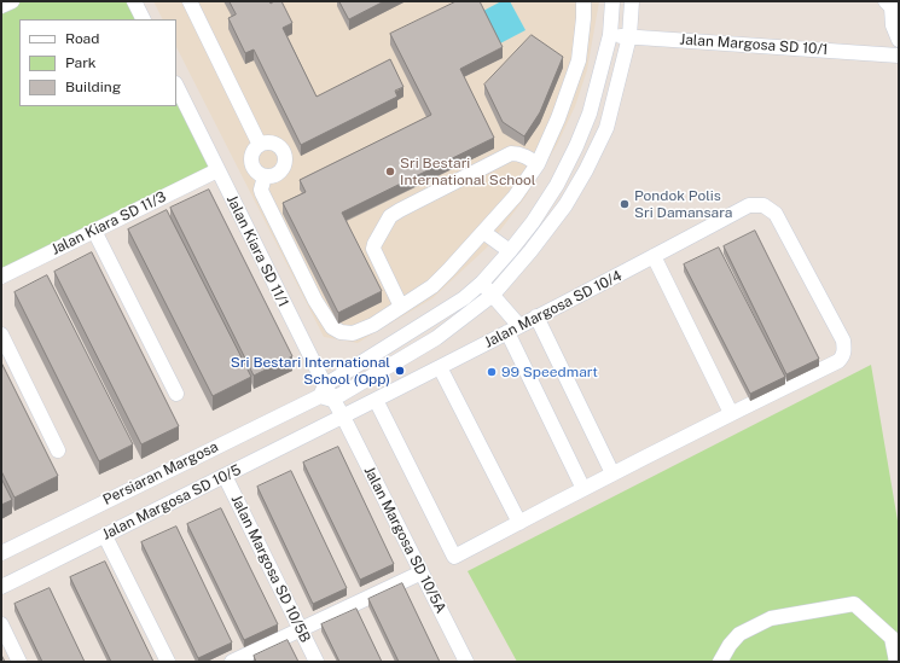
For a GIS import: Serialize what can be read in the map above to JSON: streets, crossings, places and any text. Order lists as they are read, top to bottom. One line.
{"streets":{"street":["Jalan Margosa SD 10/1","Jalan Kiara SD 11/3","Jalan Kiara SD 11/1","Jalan Margosa SD 10/4","Persiaran Margosa","Jalan Margosa SD 10/5","Jalan Margosa SD 10/5A","Jalan Margosa SD 10/5B"]},"crossings":[["Jalan Margosa SD 10/1","Persiaran Margosa"],["Jalan Kiara SD 11/3","Jalan Kiara SD 11/1"],["Jalan Kiara SD 11/1","Jalan Margosa SD 10/4"],["Jalan Kiara SD 11/1","Persiaran Margosa"],["Jalan Kiara SD 11/1","Jalan Margosa SD 10/5"],["Jalan Kiara SD 11/1","Jalan Margosa SD 10/5A"],["Jalan Margosa SD 10/4","Jalan Margosa SD 10/5"],["Jalan Margosa SD 10/4","Jalan Margosa SD 10/5A"],["Jalan Margosa SD 10/5","Jalan Margosa SD 10/5A"],["Jalan Margosa SD 10/5","Jalan Margosa SD 10/5B"]],"places":["Sri Bestari International School","Pondok Polis Sri Damansara","Sri Bestari International School (Opp)","99 Speedmart"],"legend":["Road","Park","Building"]}
